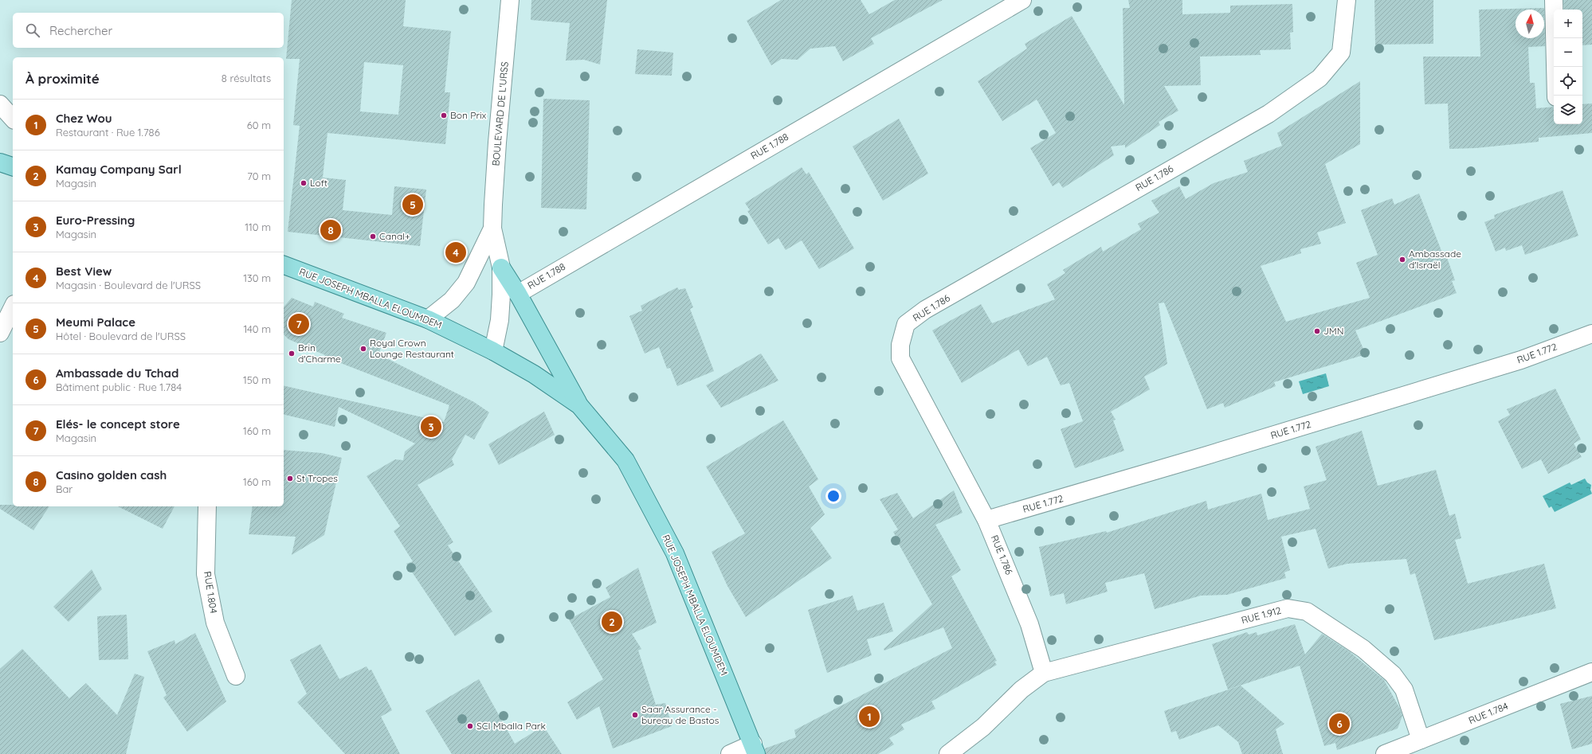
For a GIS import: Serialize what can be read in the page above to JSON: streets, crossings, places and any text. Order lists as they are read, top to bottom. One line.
{"streets":{"main road":["RUE JOSEPH MBALLA ELOUMDEM"],"street":["BOULEVARD DE L'URSS","RUE 1.788","RUE 1.786","RUE 1.772","RUE 1.804","RUE 1.912","RUE 1.784"]},"crossings":[["RUE 1.786","RUE 1.772"],["RUE 1.786","RUE 1.912"],["RUE 1.912","RUE 1.784"]],"places":["Bon Prix","Loft","Canal+","Ambassade d'Israël","JMN","Royal Crown Lounge Restaurant","Brin d'Charme","St Tropes","Saar Assurance - bureau de Bastos","SCI Mballa Park"],"north":"top","page":{"map_buttons":["+","−"],"search":"Rechercher","heading":["À proximité","8 résultats"],"list":[{"mark":"1","name":"Chez Wou","note":"Restaurant · Rue 1.786","value":"60 m"},{"mark":"2","name":"Kamay Company Sarl","note":"Magasin","value":"70 m"},{"mark":"3","name":"Euro-Pressing","note":"Magasin","value":"110 m"},{"mark":"4","name":"Best View","note":"Magasin · Boulevard de l'URSS","value":"130 m"},{"mark":"5","name":"Meumi Palace","note":"Hôtel · Boulevard de l'URSS","value":"140 m"},{"mark":"6","name":"Ambassade du Tchad","note":"Bâtiment public · Rue 1.784","value":"150 m"},{"mark":"7","name":"Elés- le concept store","note":"Magasin","value":"160 m"},{"mark":"8","name":"Casino golden cash","note":"Bar","value":"160 m"}],"pins":["5","8","4","7","3","2","1","6"]}}
